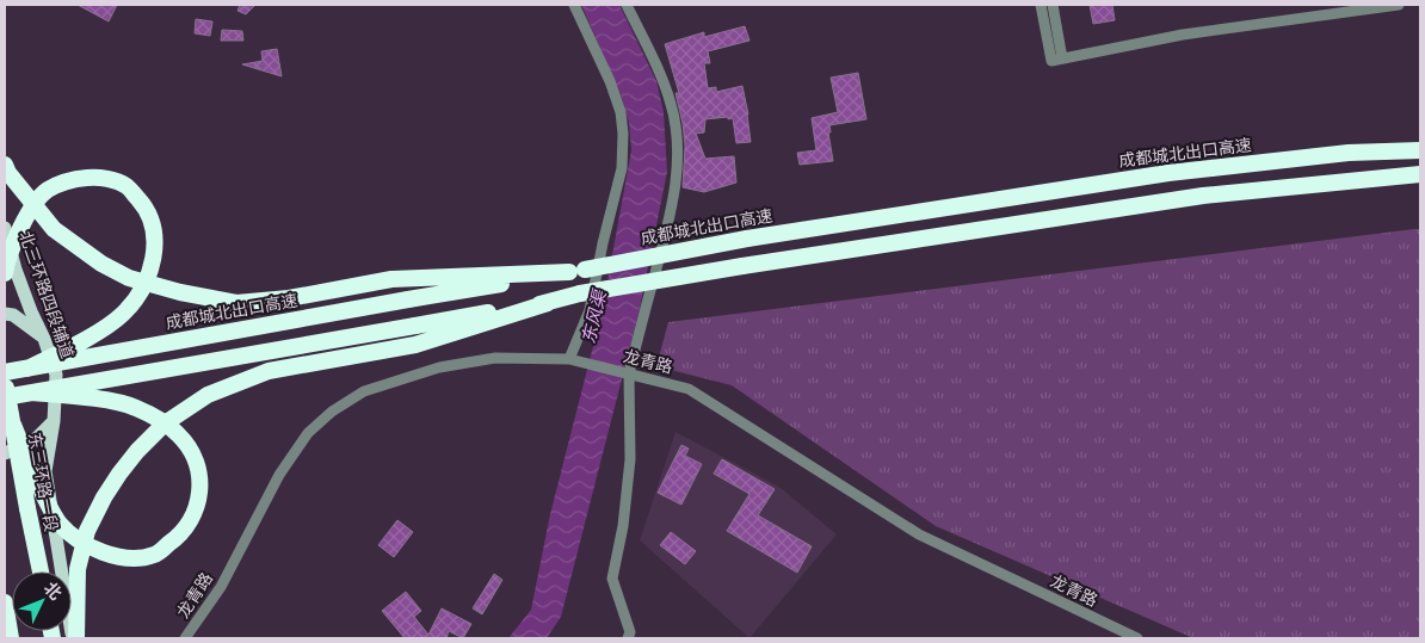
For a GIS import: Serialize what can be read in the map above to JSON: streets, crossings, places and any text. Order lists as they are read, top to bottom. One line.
{"streets":{"highway":["成都城北出口高速","东三环路一段"],"main road":["北三环路四段辅道"],"street":["龙青路"]},"crossings":[["成都城北出口高速","东三环路一段"]],"water":["东风渠"],"north":"top right"}
